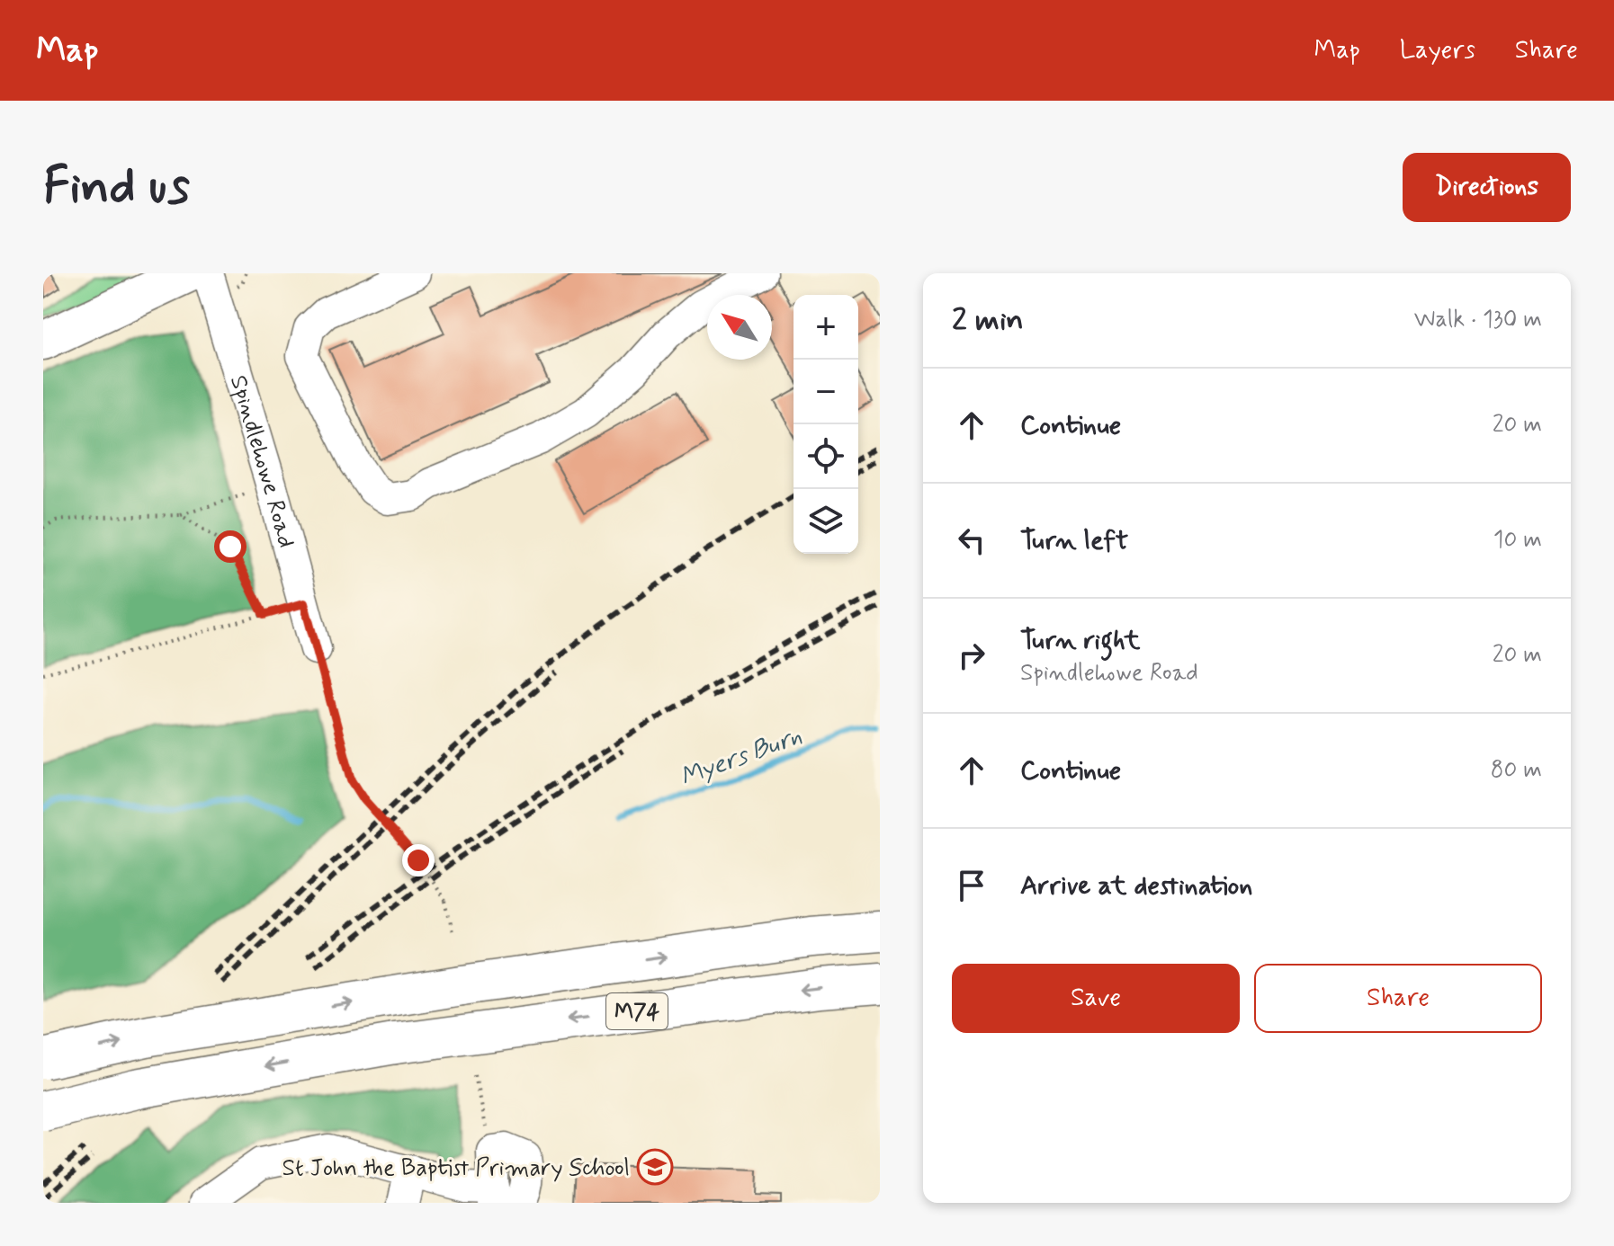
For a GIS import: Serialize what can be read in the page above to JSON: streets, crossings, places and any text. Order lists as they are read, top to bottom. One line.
{"streets":{"highway":["M74"],"street":["Spindlehowe Road"]},"water":["Myers Burn"],"places":{"school or university":["St John the Baptist Primary School"]},"north":"top left","page":{"header":"Map","nav":["Map","Layers","Share"],"buttons":["Directions",["Save","Share"]],"title":"Find us","heading":["2 min","Walk · 130 m"],"map_buttons":["+","−"],"list":[["Continue","20 m"],["Turn left","10 m"],["Turn right","Spindlehowe Road","20 m"],["Continue","80 m"],"Arrive at destination"]}}
